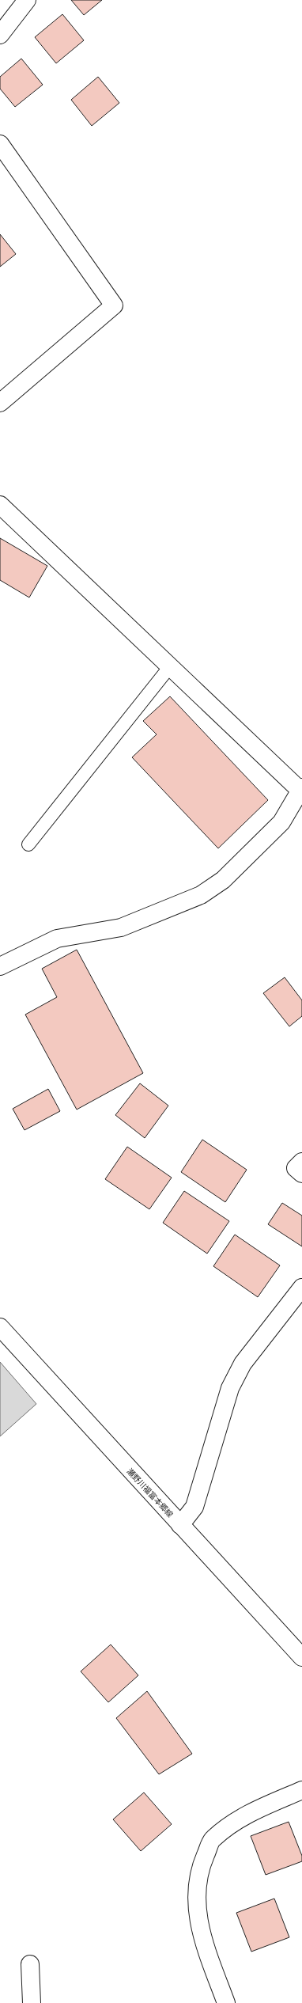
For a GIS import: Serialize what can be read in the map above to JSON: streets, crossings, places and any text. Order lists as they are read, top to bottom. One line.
{"streets":{"street":["瀬野川福富本郷線"]}}
